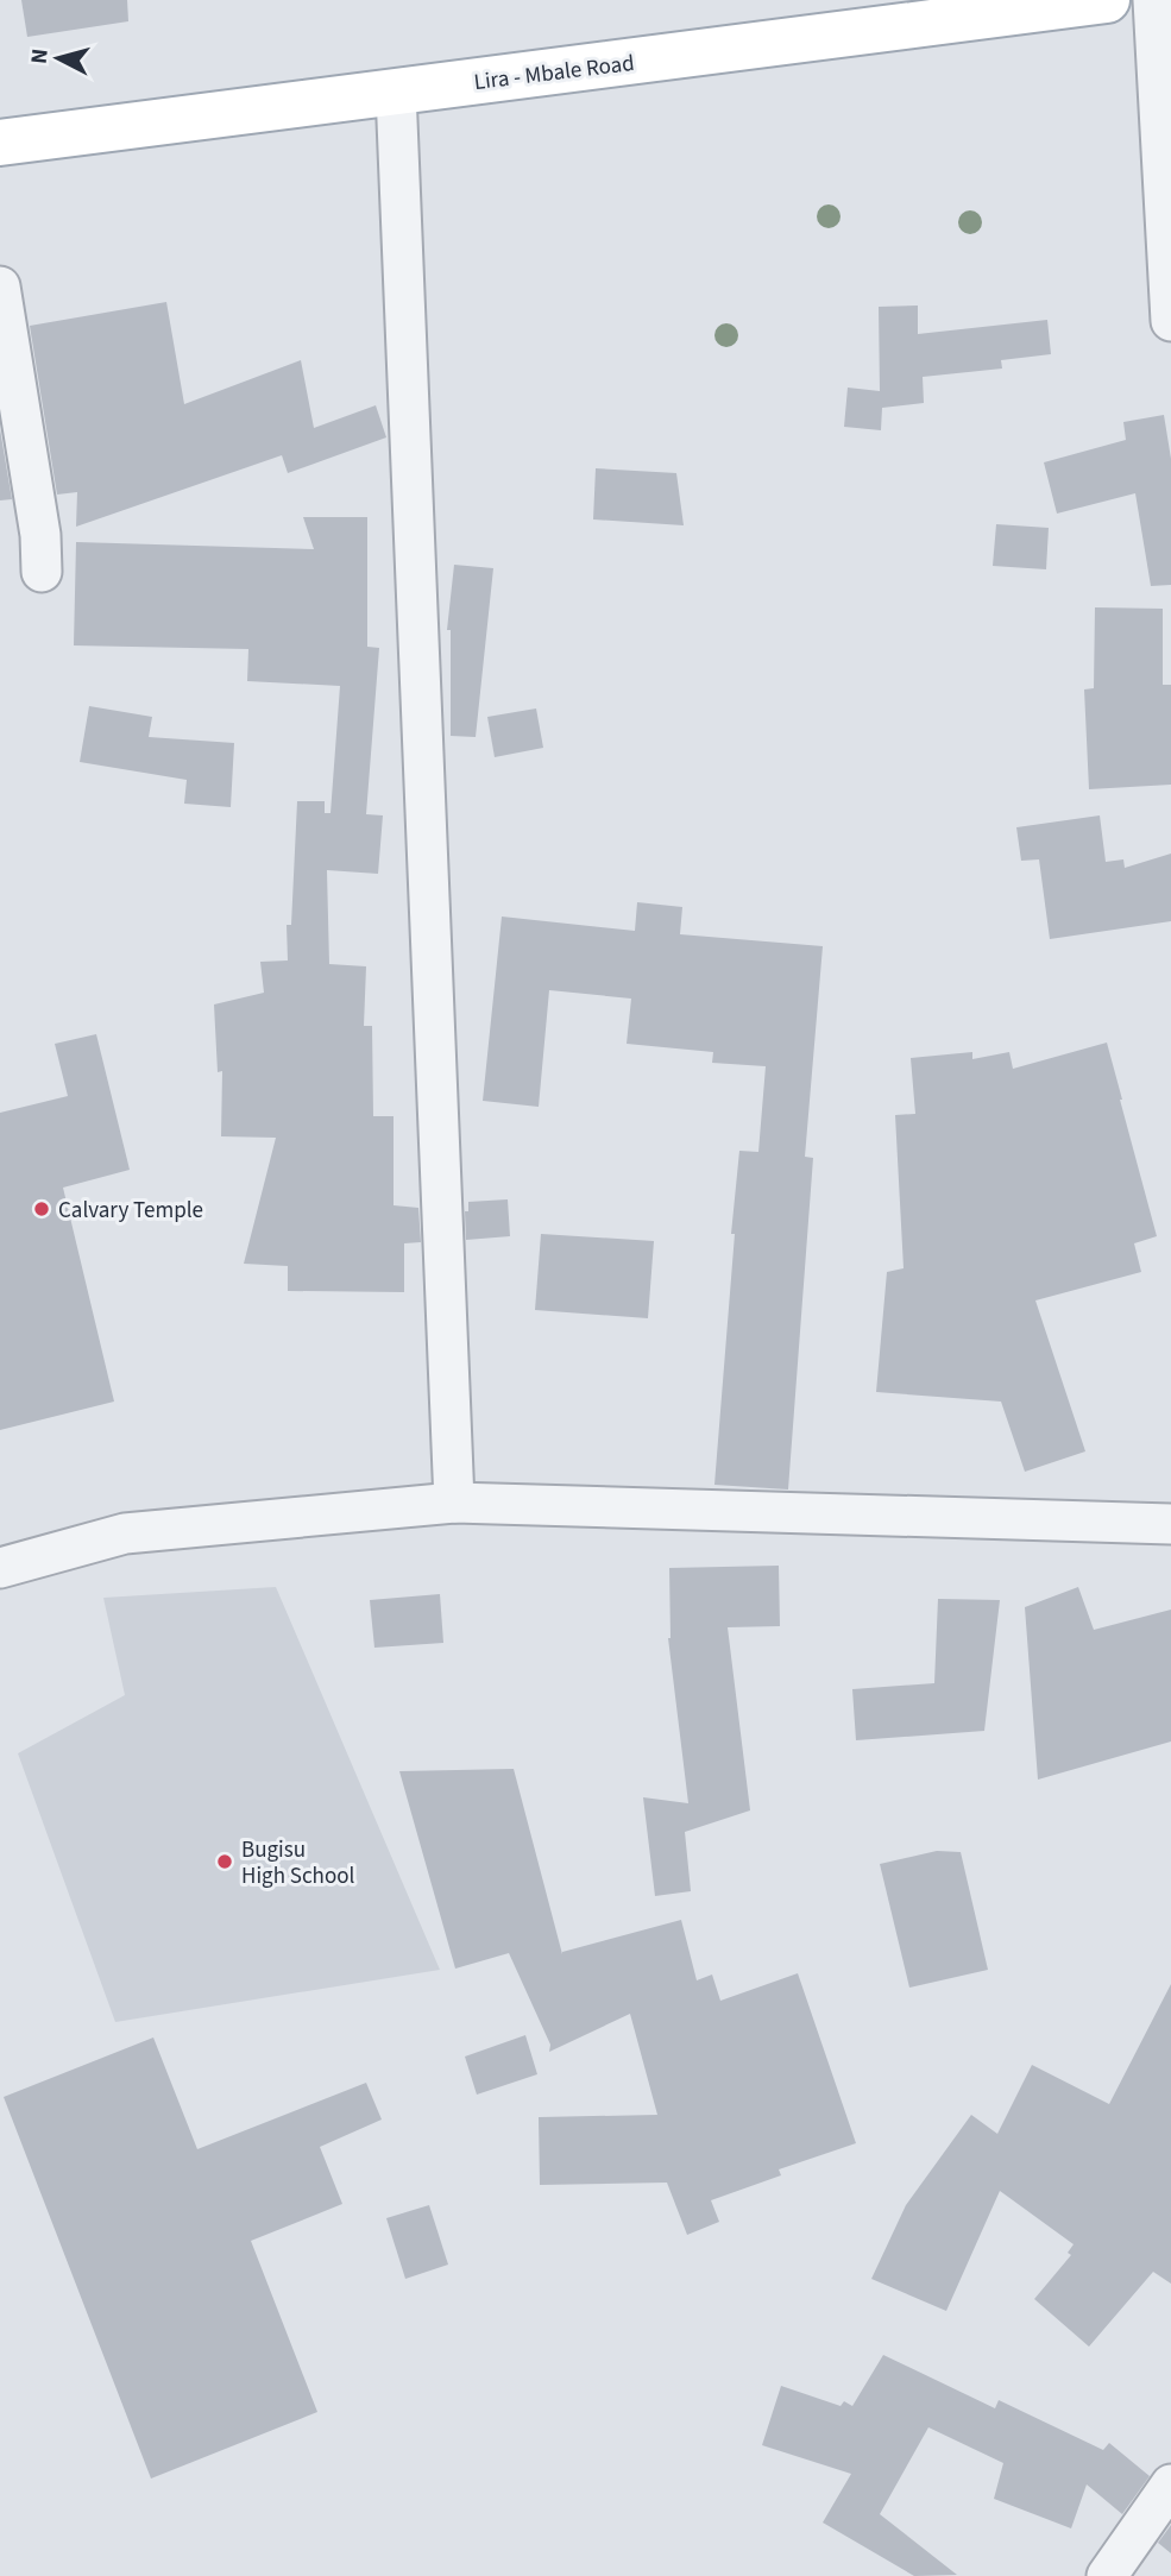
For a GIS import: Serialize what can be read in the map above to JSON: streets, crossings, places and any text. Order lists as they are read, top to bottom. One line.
{"streets":{"main road":["Lira - Mbale Road"]},"places":["Calvary Temple","Bugisu High School"],"north":"left"}
